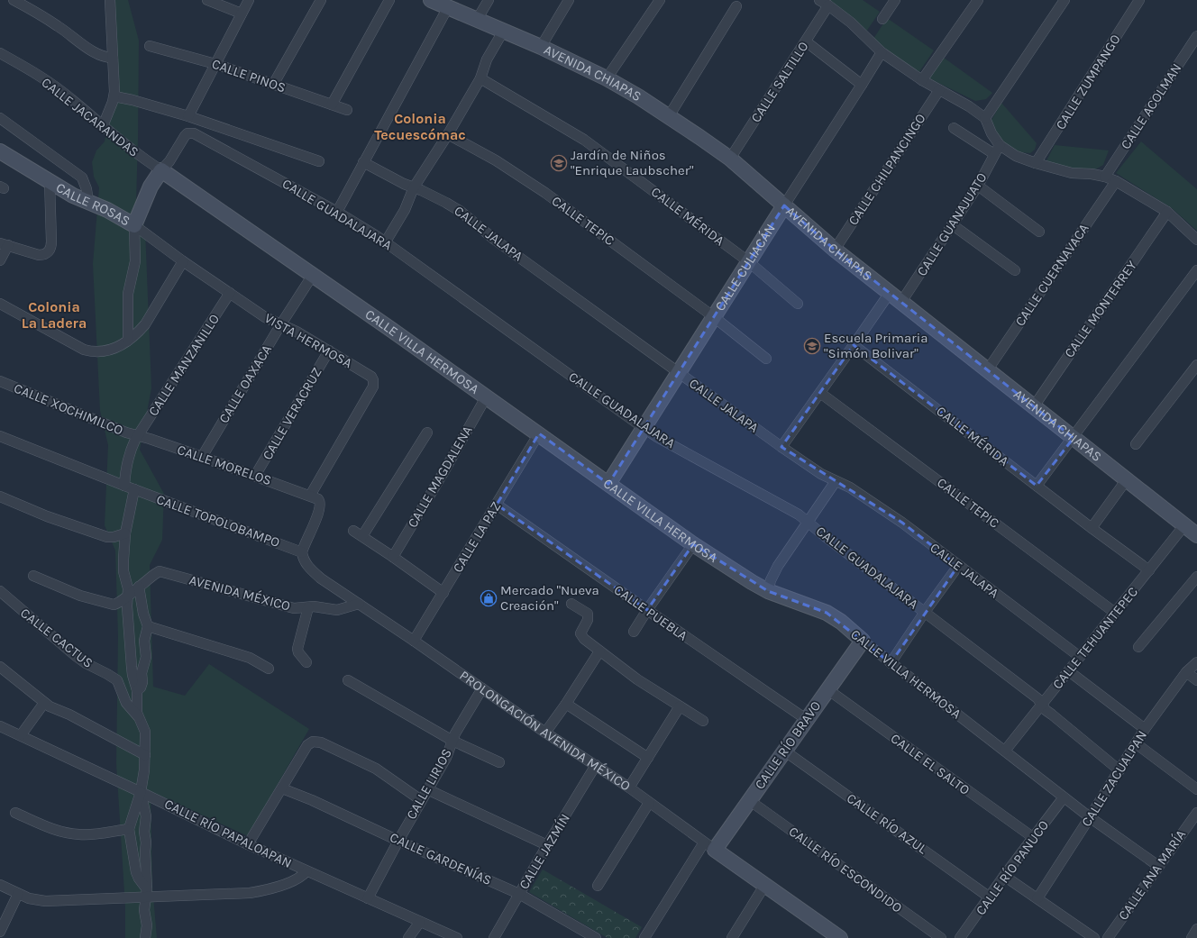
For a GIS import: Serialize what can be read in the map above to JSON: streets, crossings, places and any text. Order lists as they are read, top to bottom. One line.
{"streets":{"street":["AVENIDA CHIAPAS","CALLE PINOS","CALLE SALTILLO","CALLE ZUMPANGO","CALLE ACOLMAN","CALLE JACARANDAS","CALLE CHILPANCINGO","CALLE ROSAS","CALLE GUADALAJARA","CALLE MÉRIDA","CALLE TEPIC","CALLE GUANAJUATO","CALLE JALAPA","CALLE CULIACÁN","CALLE CUERNAVACA","CALLE MONTERREY","VISTA HERMOSA","CALLE VILLA HERMOSA","CALLE MANZANILLO","CALLE OAXACA","CALLE XOCHIMILCO","CALLE VERACRUZ","CALLE MORELOS","CALLE MAGDALENA","CALLE TOPOLOBAMPO","CALLE LA PAZ","AVENIDA MÉXICO","CALLE PUEBLA","CALLE CACTUS","CALLE TEHUANTEPEC","PROLONGACIÓN AVENIDA MÉXICO","CALLE RÍO BRAVO","CALLE EL SALTO","CALLE ZACUALPAN","CALLE LIRIOS","CALLE RÍO AZUL","CALLE RÍO PAPALOAPAN","CALLE JAZMÍN","CALLE GARDENÍAS","CALLE RÍO PANUCO","CALLE RÍO ESCONDIDO","CALLE ANA MARÍA"]},"crossings":[["AVENIDA CHIAPAS","CALLE SALTILLO"],["AVENIDA CHIAPAS","CALLE CHILPANCINGO"],["AVENIDA CHIAPAS","CALLE GUANAJUATO"],["AVENIDA CHIAPAS","CALLE CULIACÁN"],["AVENIDA CHIAPAS","CALLE CUERNAVACA"],["AVENIDA CHIAPAS","CALLE MONTERREY"],["AVENIDA CHIAPAS","CALLE TEHUANTEPEC"],["CALLE JACARANDAS","CALLE ROSAS"],["CALLE JACARANDAS","CALLE GUADALAJARA"],["CALLE JACARANDAS","CALLE VILLA HERMOSA"],["CALLE ROSAS","CALLE GUADALAJARA"],["CALLE ROSAS","VISTA HERMOSA"],["CALLE ROSAS","CALLE VILLA HERMOSA"],["CALLE GUADALAJARA","CALLE CULIACÁN"],["CALLE GUADALAJARA","CALLE VILLA HERMOSA"],["CALLE GUADALAJARA","CALLE TEHUANTEPEC"],["CALLE GUADALAJARA","CALLE ZACUALPAN"],["CALLE MÉRIDA","CALLE CULIACÁN"],["CALLE MÉRIDA","CALLE TEHUANTEPEC"],["CALLE TEPIC","CALLE CULIACÁN"],["CALLE TEPIC","CALLE TEHUANTEPEC"],["CALLE JALAPA","CALLE CULIACÁN"],["CALLE JALAPA","CALLE TEHUANTEPEC"],["CALLE CULIACÁN","CALLE VILLA HERMOSA"],["VISTA HERMOSA","CALLE MANZANILLO"],["VISTA HERMOSA","CALLE OAXACA"],["VISTA HERMOSA","CALLE VERACRUZ"],["VISTA HERMOSA","CALLE MORELOS"],["CALLE VILLA HERMOSA","CALLE OAXACA"],["CALLE VILLA HERMOSA","CALLE MAGDALENA"],["CALLE VILLA HERMOSA","CALLE LA PAZ"],["CALLE VILLA HERMOSA","CALLE TEHUANTEPEC"],["CALLE VILLA HERMOSA","CALLE RÍO BRAVO"],["CALLE VILLA HERMOSA","CALLE ZACUALPAN"],["CALLE VILLA HERMOSA","CALLE RÍO PANUCO"],["CALLE VILLA HERMOSA","CALLE ANA MARÍA"],["CALLE MANZANILLO","CALLE XOCHIMILCO"],["CALLE MANZANILLO","CALLE MORELOS"],["CALLE MANZANILLO","CALLE TOPOLOBAMPO"],["CALLE OAXACA","CALLE MORELOS"],["CALLE XOCHIMILCO","CALLE MORELOS"],["CALLE VERACRUZ","CALLE MORELOS"],["CALLE TOPOLOBAMPO","PROLONGACIÓN AVENIDA MÉXICO"],["CALLE LA PAZ","CALLE PUEBLA"],["CALLE LA PAZ","PROLONGACIÓN AVENIDA MÉXICO"],["AVENIDA MÉXICO","PROLONGACIÓN AVENIDA MÉXICO"],["CALLE PUEBLA","CALLE RÍO BRAVO"],["PROLONGACIÓN AVENIDA MÉXICO","CALLE RÍO BRAVO"],["PROLONGACIÓN AVENIDA MÉXICO","CALLE LIRIOS"],["PROLONGACIÓN AVENIDA MÉXICO","CALLE JAZMÍN"],["CALLE RÍO BRAVO","CALLE EL SALTO"],["CALLE RÍO BRAVO","CALLE RÍO AZUL"],["CALLE RÍO BRAVO","CALLE RÍO ESCONDIDO"],["CALLE EL SALTO","CALLE RÍO PANUCO"],["CALLE LIRIOS","CALLE RÍO PAPALOAPAN"],["CALLE LIRIOS","CALLE GARDENÍAS"],["CALLE RÍO AZUL","CALLE RÍO PANUCO"],["CALLE JAZMÍN","CALLE GARDENÍAS"]],"districts":["Colonia Tecuescómac","Colonia La Ladera"],"places":{"school or university":["Jardín de Niños \"Enrique Laubscher\"","Escuela Primaria \"Simón Bolivar\""],"shop":["Mercado \"Nueva Creación\""]}}
